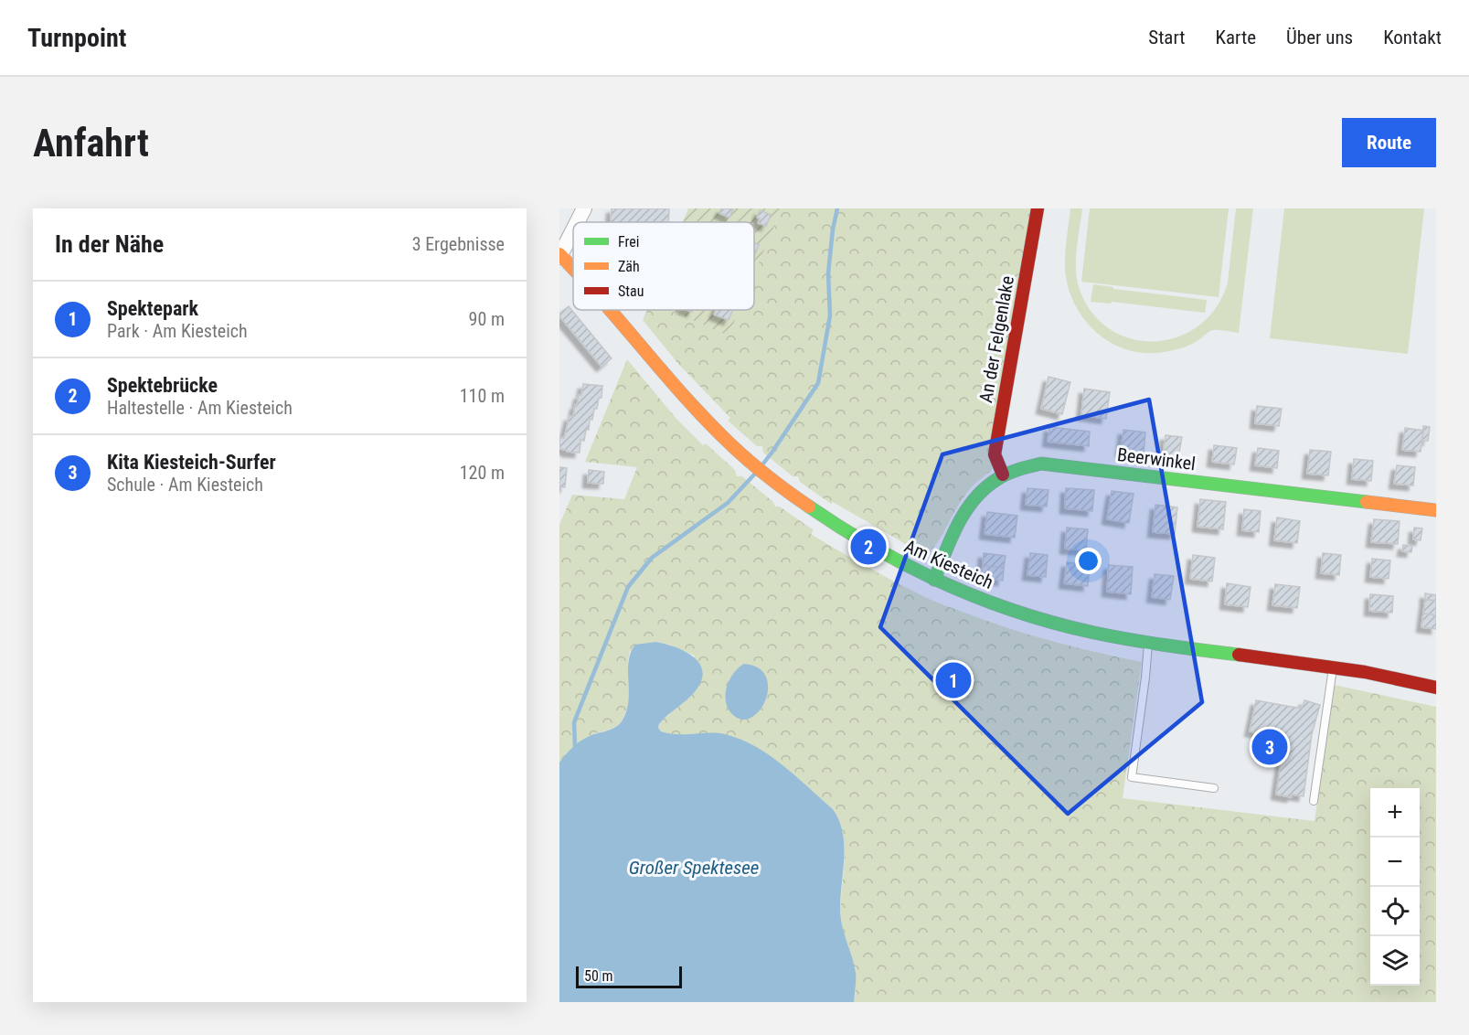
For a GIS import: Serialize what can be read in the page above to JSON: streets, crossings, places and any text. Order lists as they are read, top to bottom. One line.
{"streets":{"street":["An der Felgenlake","Beerwinkel","Am Kiesteich"]},"crossings":[["An der Felgenlake","Beerwinkel"],["Beerwinkel","Am Kiesteich"]],"water":["Großer Spektesee"],"legend":["Frei","Zäh","Stau"],"scale_bar":"50 m","page":{"header":"Turnpoint","nav":["Start","Karte","Über uns","Kontakt"],"buttons":"Route","title":"Anfahrt","heading":["In der Nähe","3 Ergebnisse"],"list":[{"mark":"1","name":"Spektepark","note":"Park · Am Kiesteich","value":"90 m"},{"mark":"2","name":"Spektebrücke","note":"Haltestelle · Am Kiesteich","value":"110 m"},{"mark":"3","name":"Kita Kiesteich-Surfer","note":"Schule · Am Kiesteich","value":"120 m"}],"pins":["2","1","3"],"map_buttons":["+","−"],"scale":"50 m"}}
